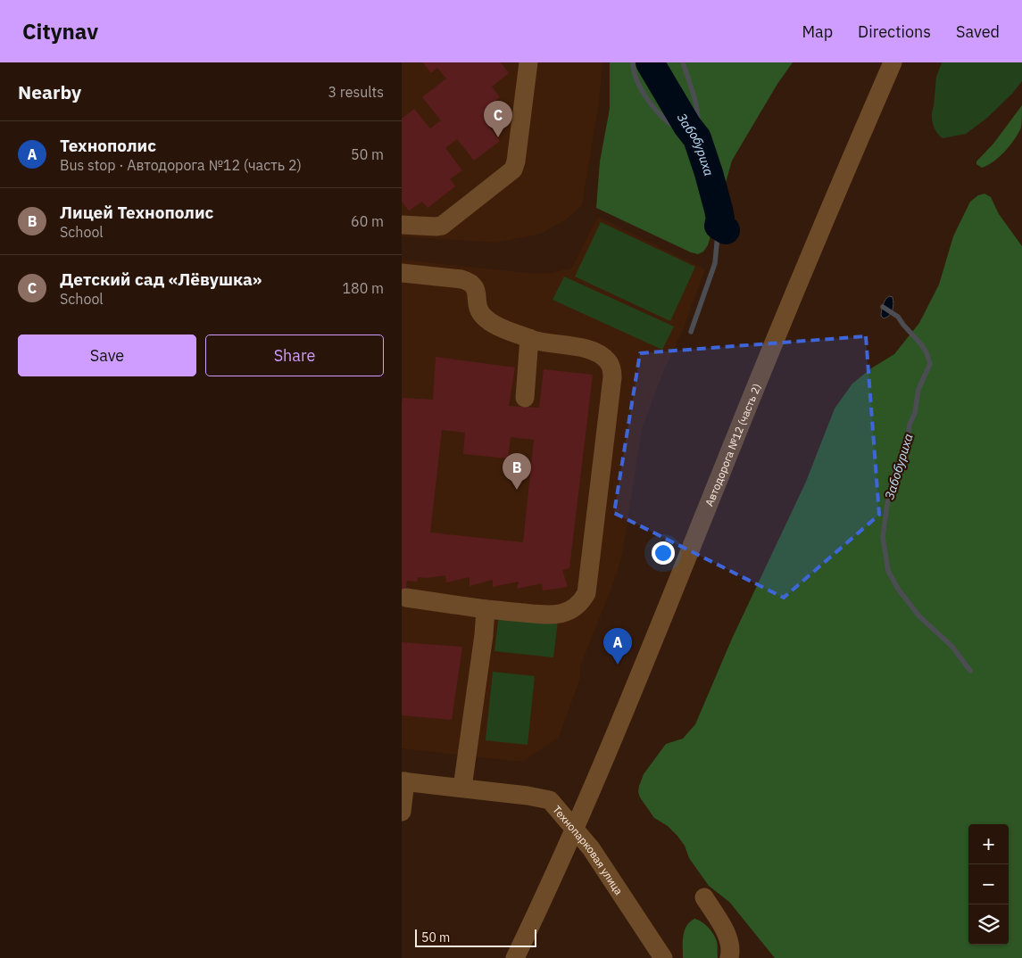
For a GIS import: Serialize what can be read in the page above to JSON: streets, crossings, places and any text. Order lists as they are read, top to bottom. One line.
{"streets":{"street":["Автодорога №12 (часть 2)","Технопарковая улица"]},"crossings":[["Автодорога №12 (часть 2)","Технопарковая улица"]],"water":["Забобуриха"],"scale_bar":"50 m","page":{"header":"Citynav","nav":["Map","Directions","Saved"],"heading":["Nearby","3 results"],"pins":["C","B","A"],"list":[{"mark":"A","name":"Технополис","note":"Bus stop · Автодорога №12 (часть 2)","value":"50 m"},{"mark":"B","name":"Лицей Технополис","note":"School","value":"60 m"},{"mark":"C","name":"Детский сад «Лёвушка»","note":"School","value":"180 m"}],"buttons":["Save","Share"],"map_buttons":["+","−"],"scale":"50 m"}}
